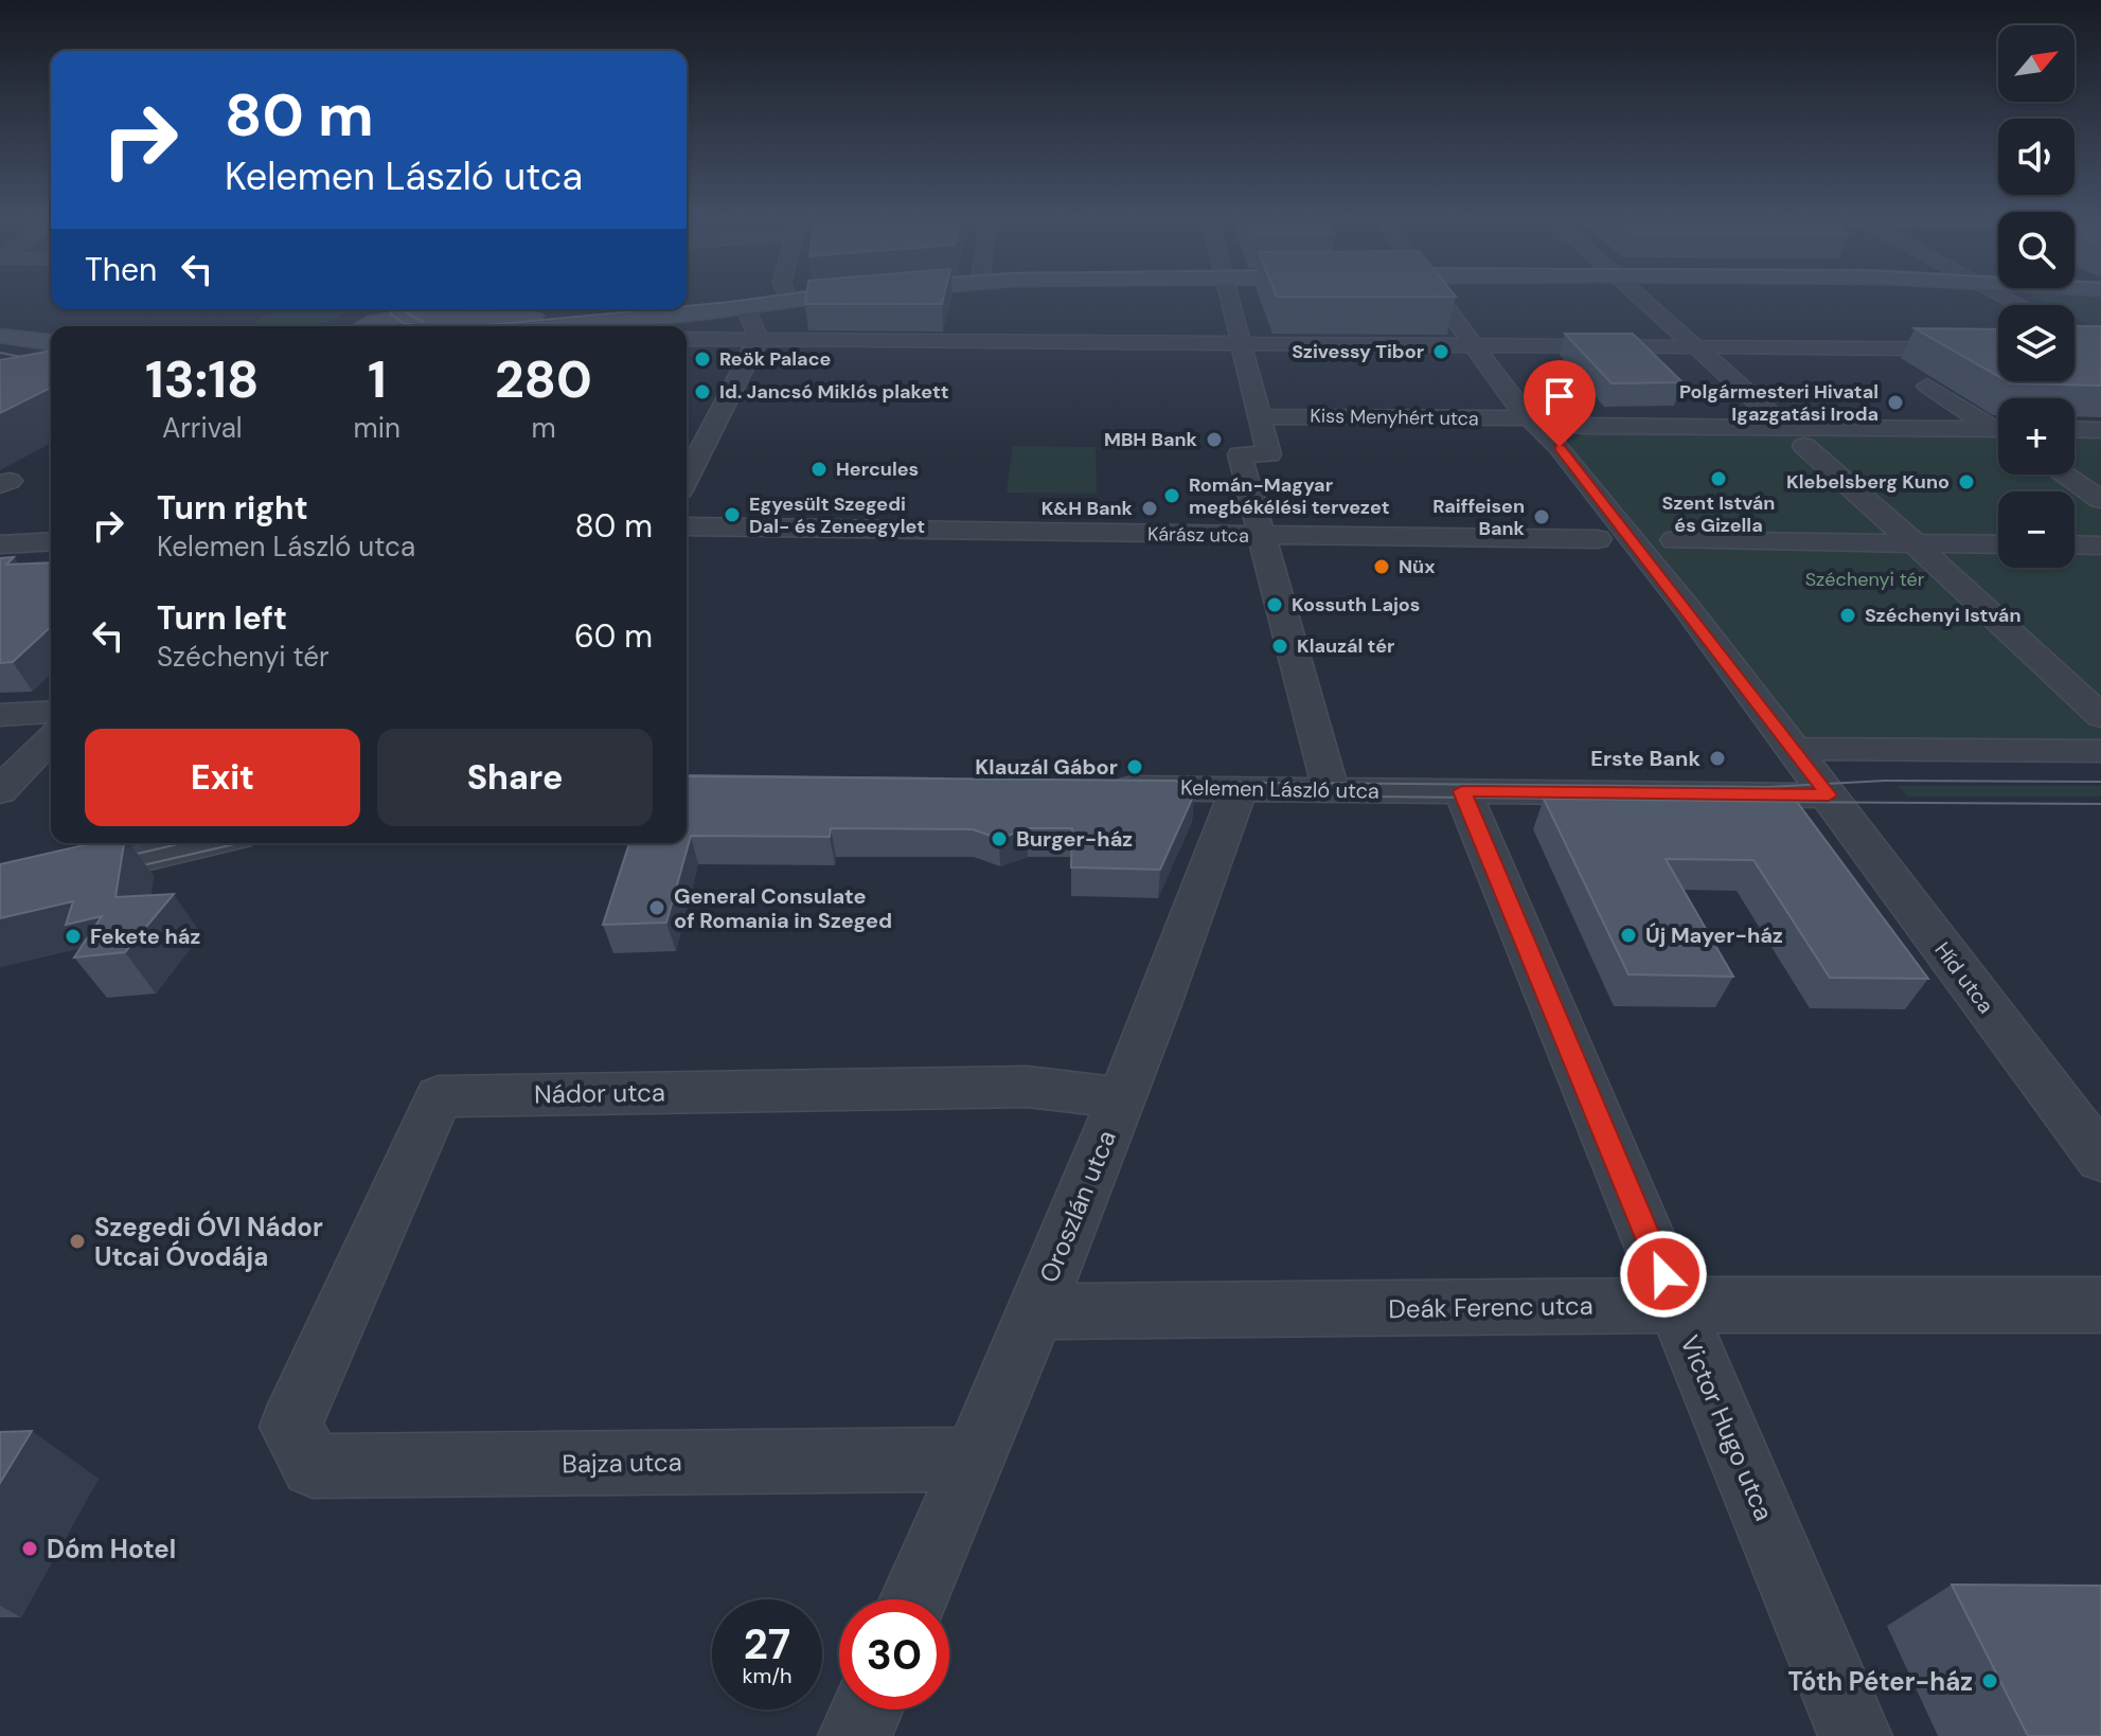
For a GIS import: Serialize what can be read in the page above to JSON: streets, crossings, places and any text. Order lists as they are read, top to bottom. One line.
{"streets":{"street":["Kiss Menyhért utca","Kárász utca","Kelemen László utca","Híd utca","Nádor utca","Oroszlán utca","Deák Ferenc utca","Victor Hugo utca","Bajza utca"]},"crossings":[["Kelemen László utca","Híd utca"],["Kelemen László utca","Oroszlán utca"],["Kelemen László utca","Victor Hugo utca"],["Nádor utca","Oroszlán utca"],["Nádor utca","Bajza utca"],["Oroszlán utca","Deák Ferenc utca"],["Oroszlán utca","Bajza utca"],["Deák Ferenc utca","Victor Hugo utca"]],"parks":["Széchenyi tér"],"places":["Szivessy Tibor","Reök Palace","Id. Jancsó Miklós plakett","Polgármesteri Hivatal Igazgatási Iroda","MBH Bank","Hercules","Szent István és Gizella","Klebelsberg Kuno","Román-Magyar megbékélési tervezet","K&H Bank","Egyesült Szegedi Dal- és Zeneegylet","Raiffeisen Bank","Nüx","Kossuth Lajos","Széchenyi István","Klauzál tér","Erste Bank","Klauzál Gábor","Burger-ház","General Consulate of Romania in Szeged","Új Mayer-ház","Fekete ház","Szegedi ÓVI Nádor Utcai Óvodája","Dóm Hotel","Tóth Péter-ház"],"north":"top right","page":{"map_buttons":["+","−"],"turn":["80 m","Kelemen László utca"],"then":"Then","eta":["13:18","Arrival","1","min","280","m"],"list":[{"name":"Turn right","note":"Kelemen László utca","value":"80 m"},{"name":"Turn left","note":"Széchenyi tér","value":"60 m"}],"buttons":["Exit","Share"],"speed":"27 km/h","limit":"30"}}
